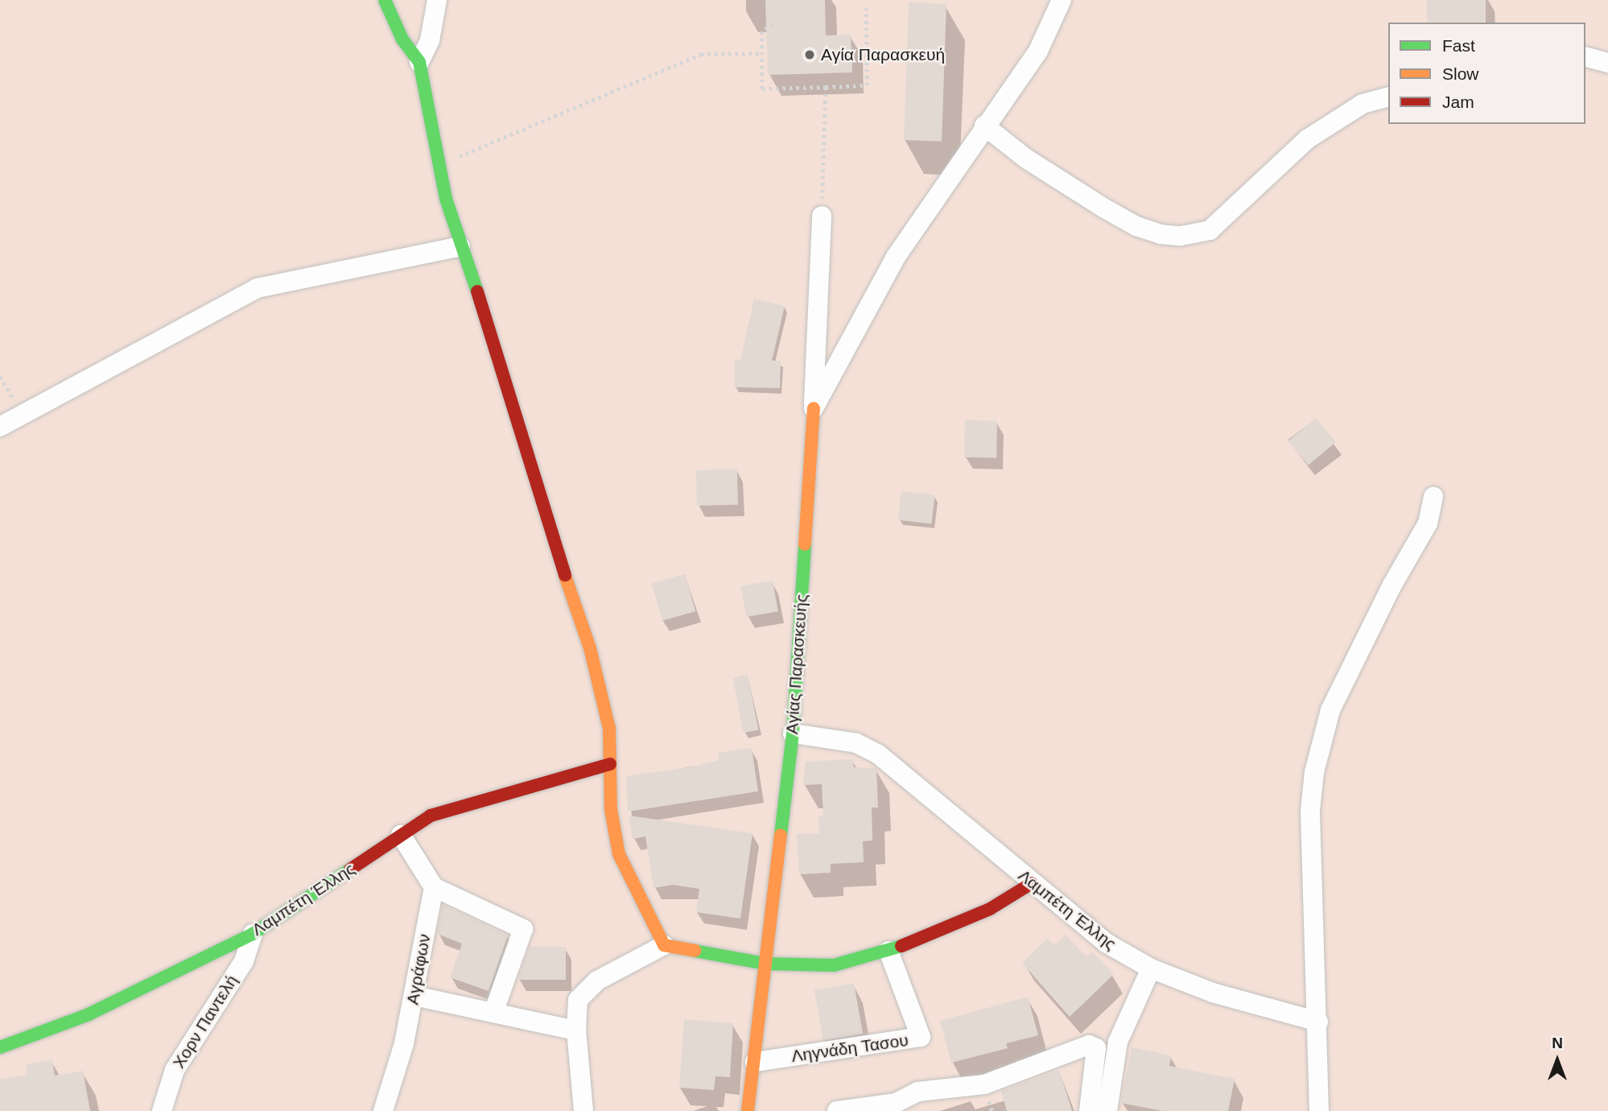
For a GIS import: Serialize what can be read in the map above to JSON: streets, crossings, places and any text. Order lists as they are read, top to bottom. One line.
{"streets":{"street":["Αγίας Παρασκευής","Λαμπέτη Έλλης","Αγράφων","Χορν Παντελή","Ληγνάδη Τασου"]},"crossings":[["Αγίας Παρασκευής","Λαμπέτη Έλλης"],["Αγίας Παρασκευής","Ληγνάδη Τασου"],["Λαμπέτη Έλλης","Χορν Παντελή"]],"places":["Αγία Παρασκευή"],"legend":["Fast","Slow","Jam"],"north":"top"}
